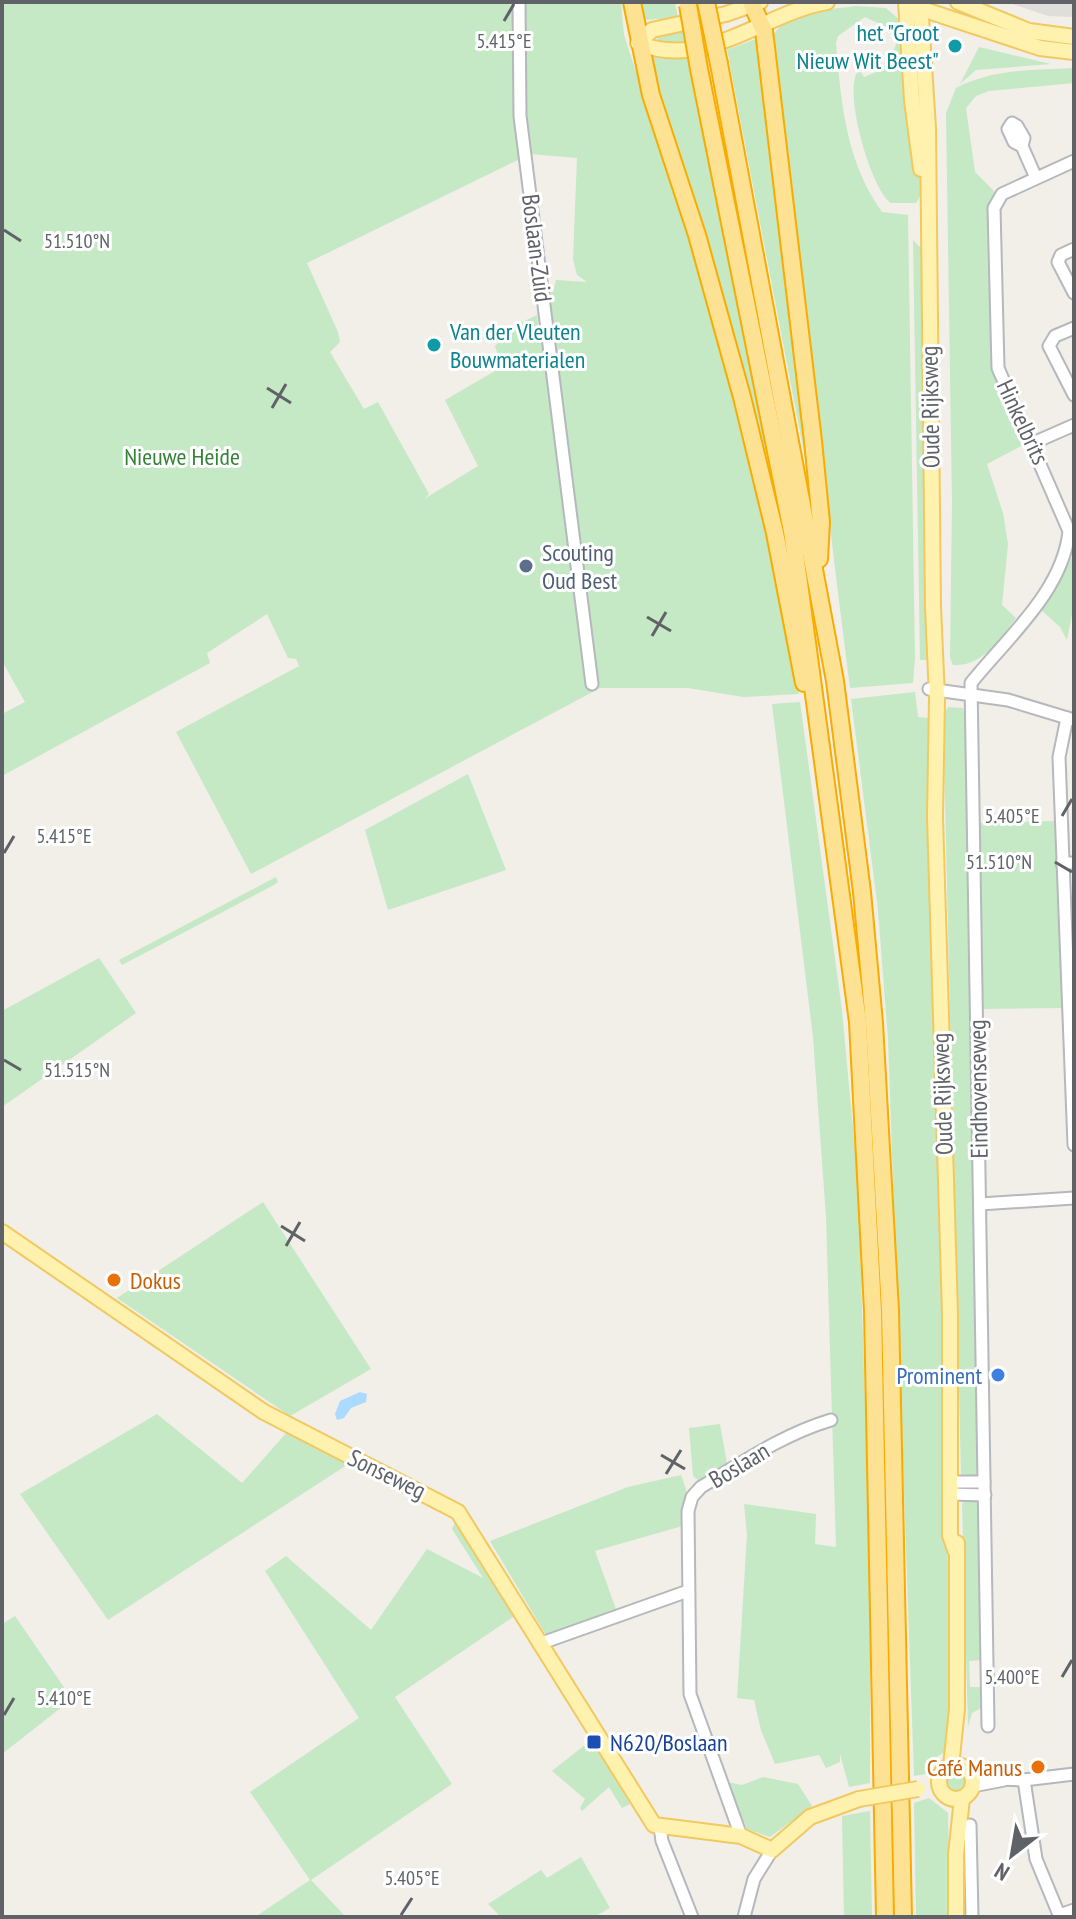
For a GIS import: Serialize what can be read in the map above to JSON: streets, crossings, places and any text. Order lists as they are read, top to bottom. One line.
{"streets":{"main road":["Oude Rijksweg","Sonseweg"],"street":["Boslaan-Zuid","Hinkelbrits","Eindhovenseweg","Boslaan"]},"crossings":[["Hinkelbrits","Eindhovenseweg"]],"parks":["Nieuwe Heide"],"places":{"other":["het \"Groot Nieuw Wit Beest\"","Van der Vleuten Bouwmaterialen","Scouting Oud Best","Dokus","Prominent","Café Manus"],"transit":["N620/Boslaan"]},"north":"bottom left","coordinates":["5.415°E","51.510°N","5.405°E","51.515°N","5.400°E","5.410°E"]}
